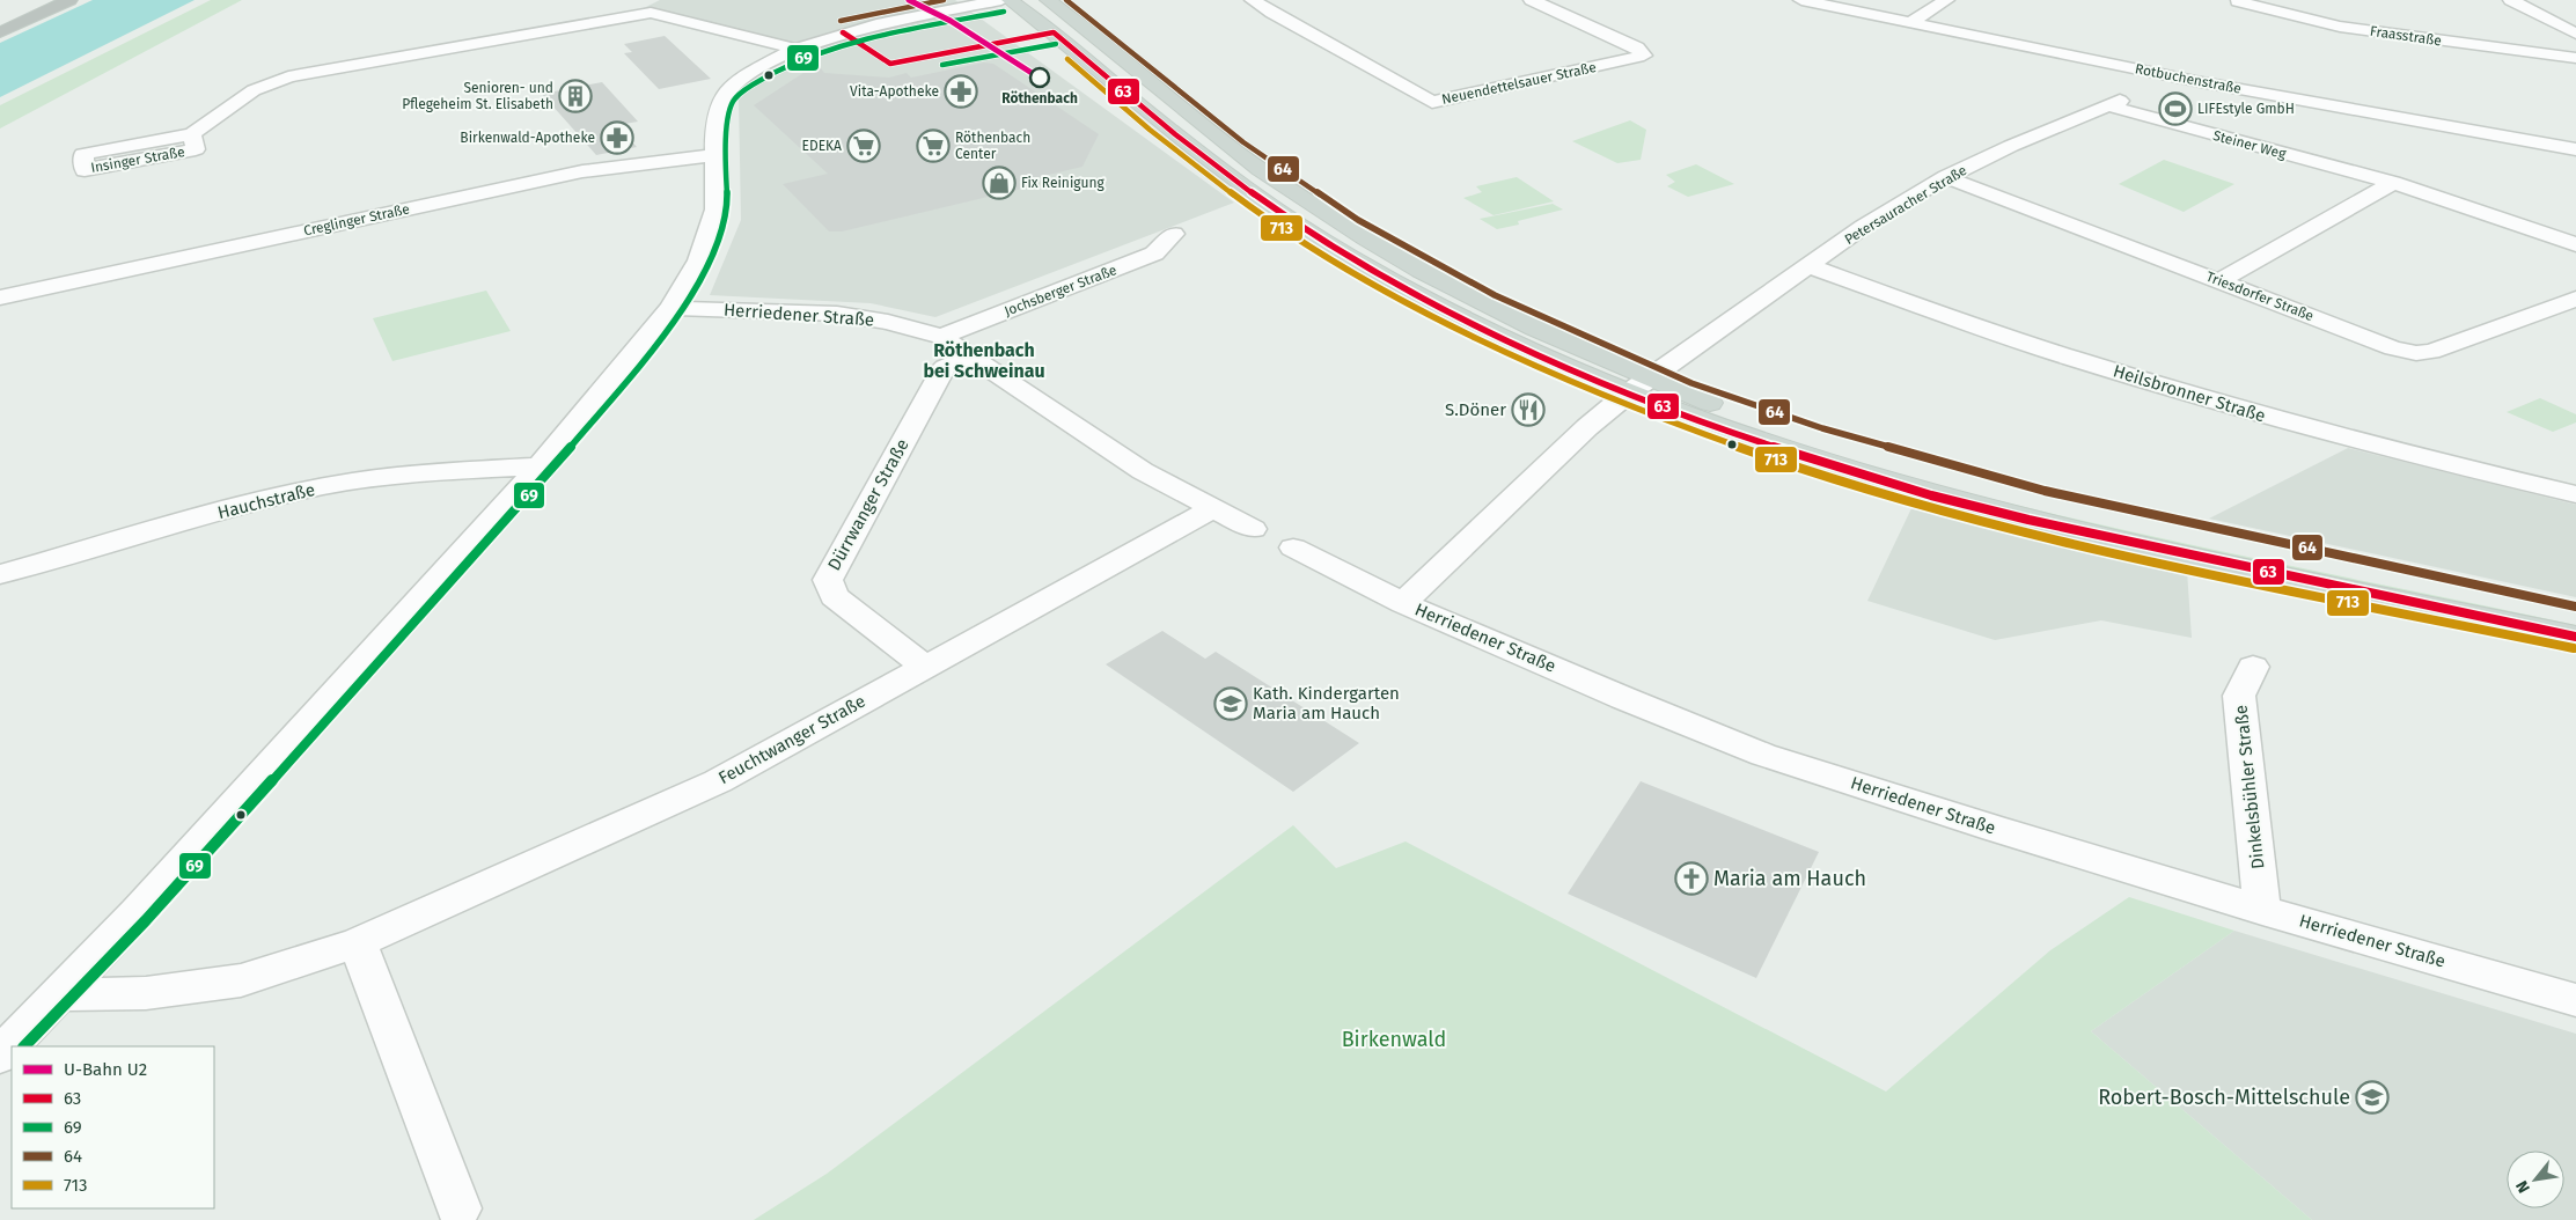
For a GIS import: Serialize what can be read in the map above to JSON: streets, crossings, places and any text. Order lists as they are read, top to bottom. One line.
{"streets":{"street":["Fraasstraße","Rotbuchenstraße","Neuendettelsauer Straße","Steiner Weg","Insinger Straße","Petersauracher Straße","Creglinger Straße","Jochsberger Straße","Triesdorfer Straße","Herriedener Straße","Heilsbronner Straße","Hauchstraße","Dürrwanger Straße","Feuchtwanger Straße","Dinkelsbühler Straße"]},"crossings":[["Rotbuchenstraße","Petersauracher Straße"],["Steiner Weg","Petersauracher Straße"],["Petersauracher Straße","Triesdorfer Straße"],["Petersauracher Straße","Herriedener Straße"],["Petersauracher Straße","Heilsbronner Straße"],["Jochsberger Straße","Herriedener Straße"],["Herriedener Straße","Dürrwanger Straße"],["Herriedener Straße","Feuchtwanger Straße"],["Herriedener Straße","Dinkelsbühler Straße"],["Dürrwanger Straße","Feuchtwanger Straße"]],"districts":["Röthenbach bei Schweinau"],"parks":["Birkenwald"],"places":{"other":["Röthenbach"],"pharmacy":["Vita-Apotheke","Birkenwald-Apotheke"],"building":["Senioren- und Pflegeheim St. Elisabeth"],"sports":["LIFEstyle GmbH"],"supermarket":["EDEKA","Röthenbach Center"],"shop":["Fix Reinigung"],"restaurant":["S.Döner"],"school or university":["Kath. Kindergarten Maria am Hauch","Robert-Bosch-Mittelschule"],"church":["Maria am Hauch"]},"lines":["metro line U2","transit line 64","transit line 69","transit line 63","transit line 713"],"legend":["U-Bahn U2","63","69","64","713"],"north":"bottom left"}
